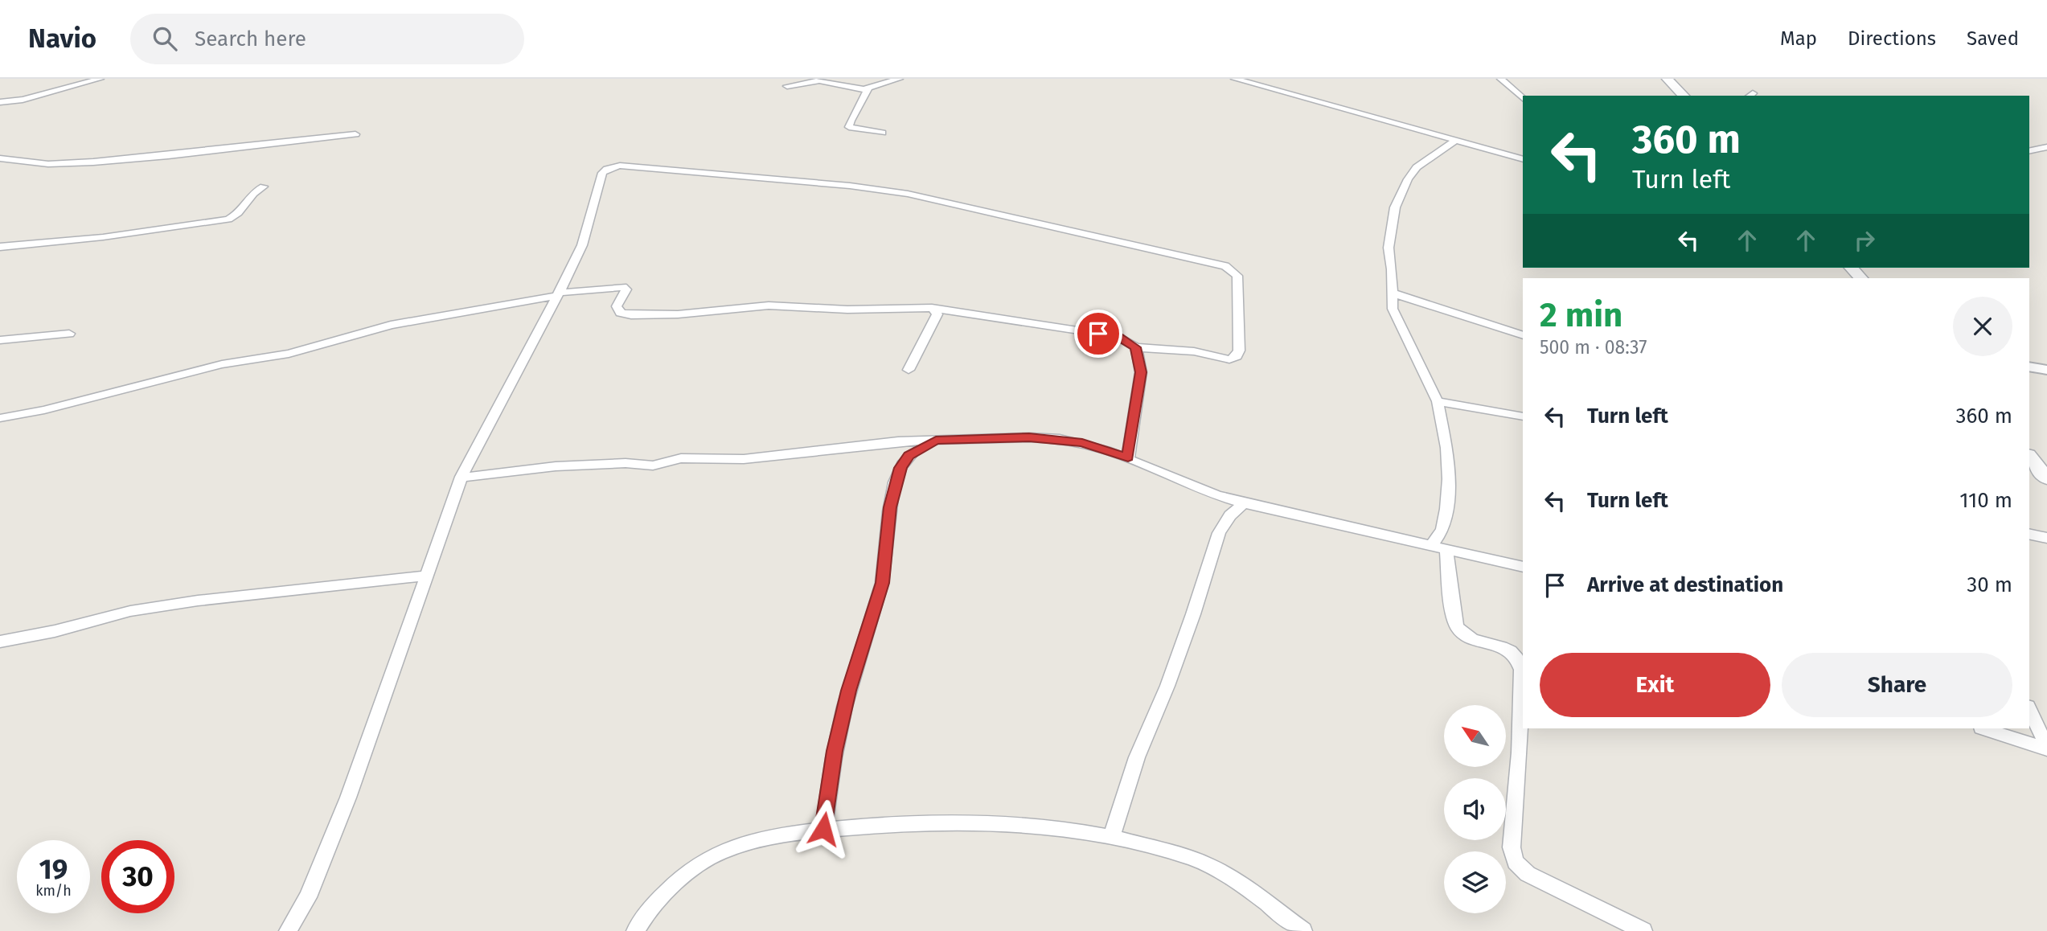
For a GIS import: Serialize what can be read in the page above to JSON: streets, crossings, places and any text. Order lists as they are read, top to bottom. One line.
{"north":"top left","page":{"header":"Navio","search":"Search here","nav":["Map","Directions","Saved"],"turn":["360 m","Turn left"],"heading":["2 min","500 m · 08:37"],"list":[{"name":"Turn left","value":"360 m"},{"name":"Turn left","value":"110 m"},{"name":"Arrive at destination","value":"30 m"}],"buttons":["Exit","Share"],"speed":"19 km/h","limit":"30"}}
